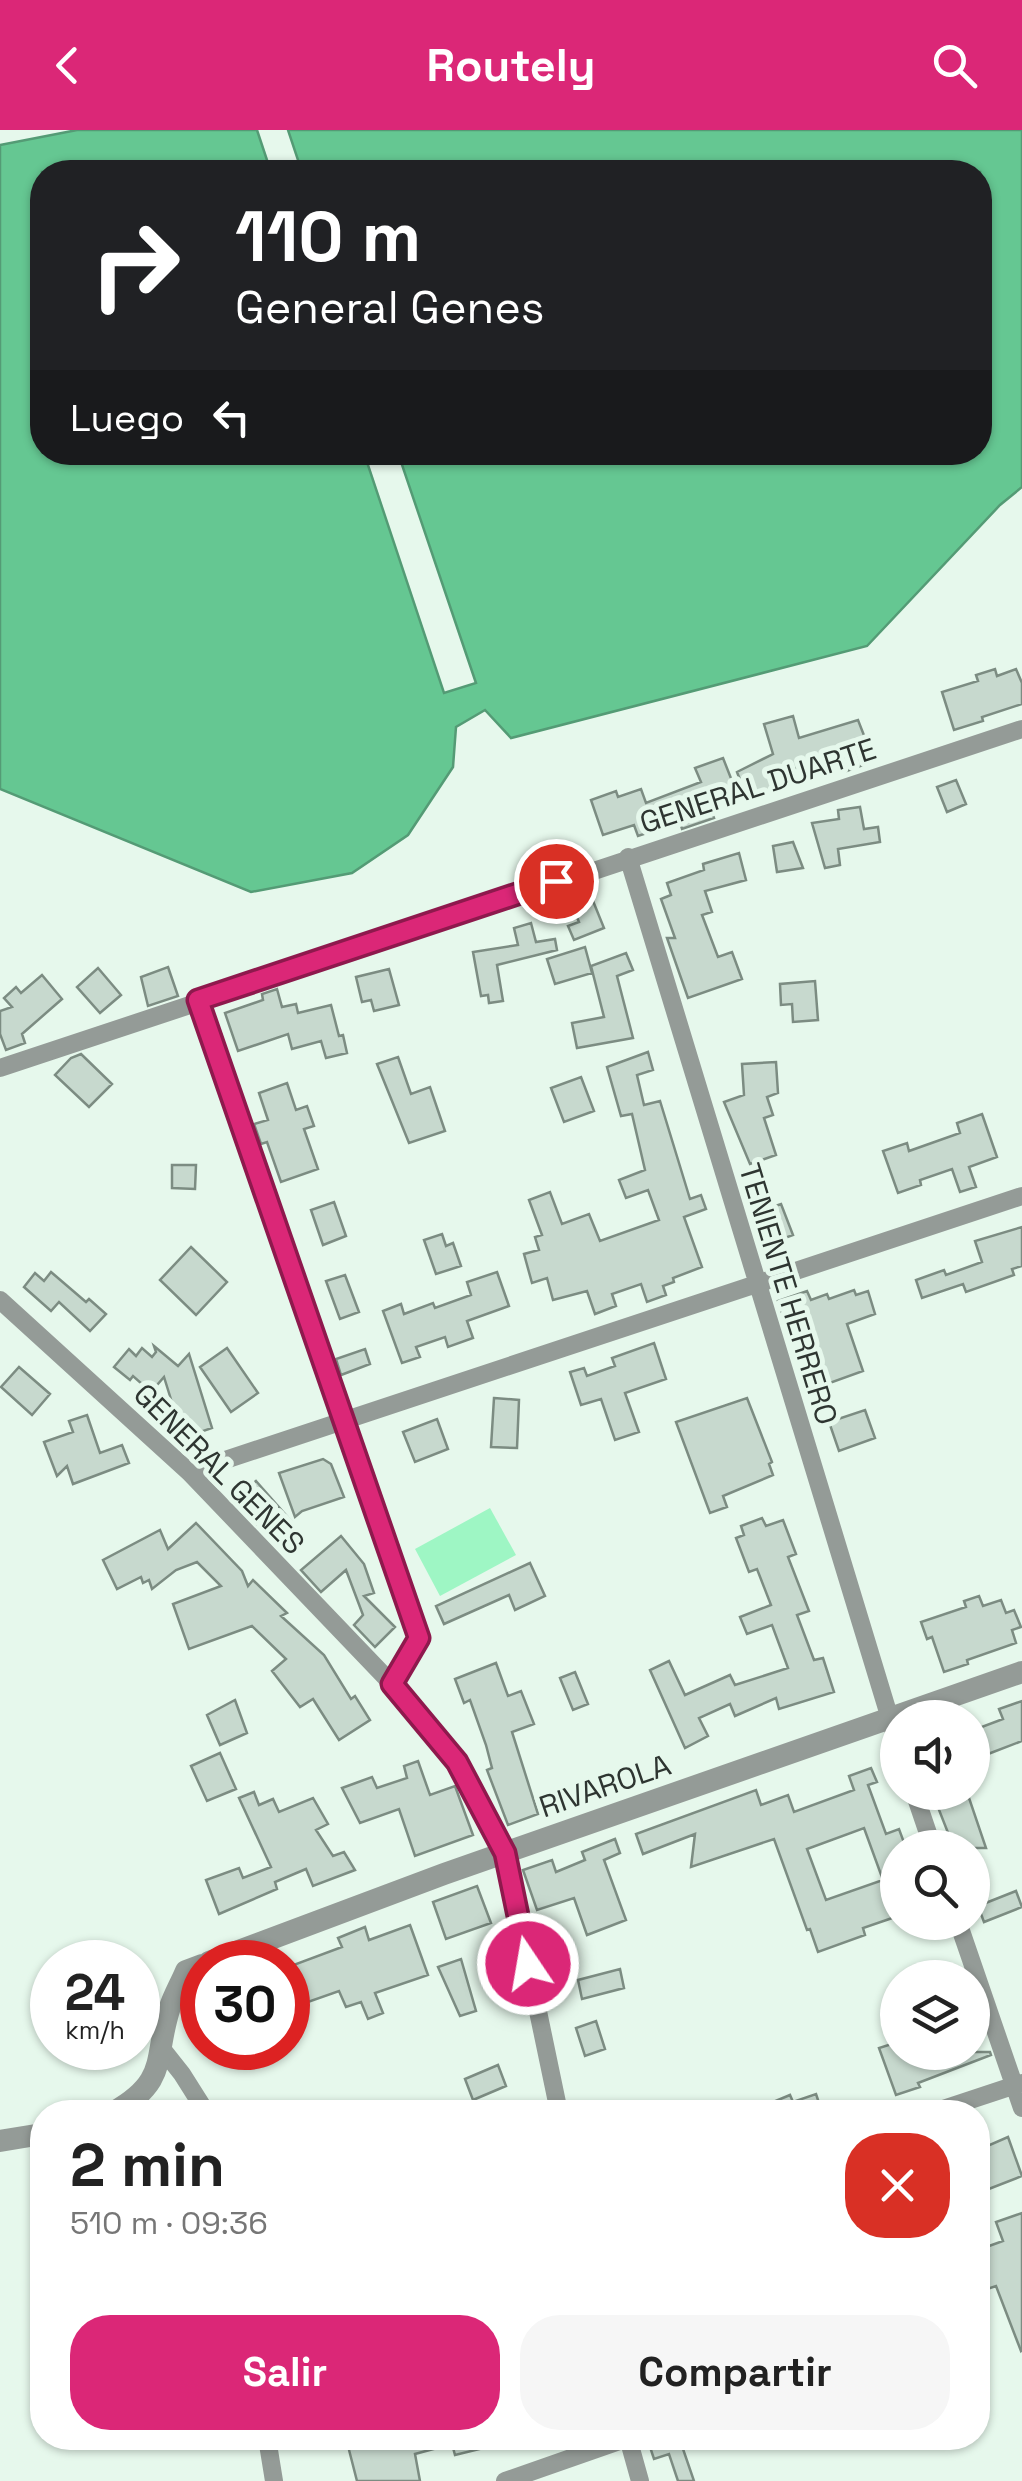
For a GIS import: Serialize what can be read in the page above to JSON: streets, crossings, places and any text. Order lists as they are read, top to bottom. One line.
{"streets":{"street":["GENERAL DUARTE","TENIENTE HERRERO","GENERAL GENES","RIVAROLA"]},"crossings":[["GENERAL DUARTE","TENIENTE HERRERO"],["GENERAL GENES","RIVAROLA"]],"page":{"header":"Routely","turn":["110 m","General Genes"],"then":"Luego","speed":"24 km/h","limit":"30","heading":["2 min","510 m · 09:36"],"buttons":["Salir","Compartir"]}}
